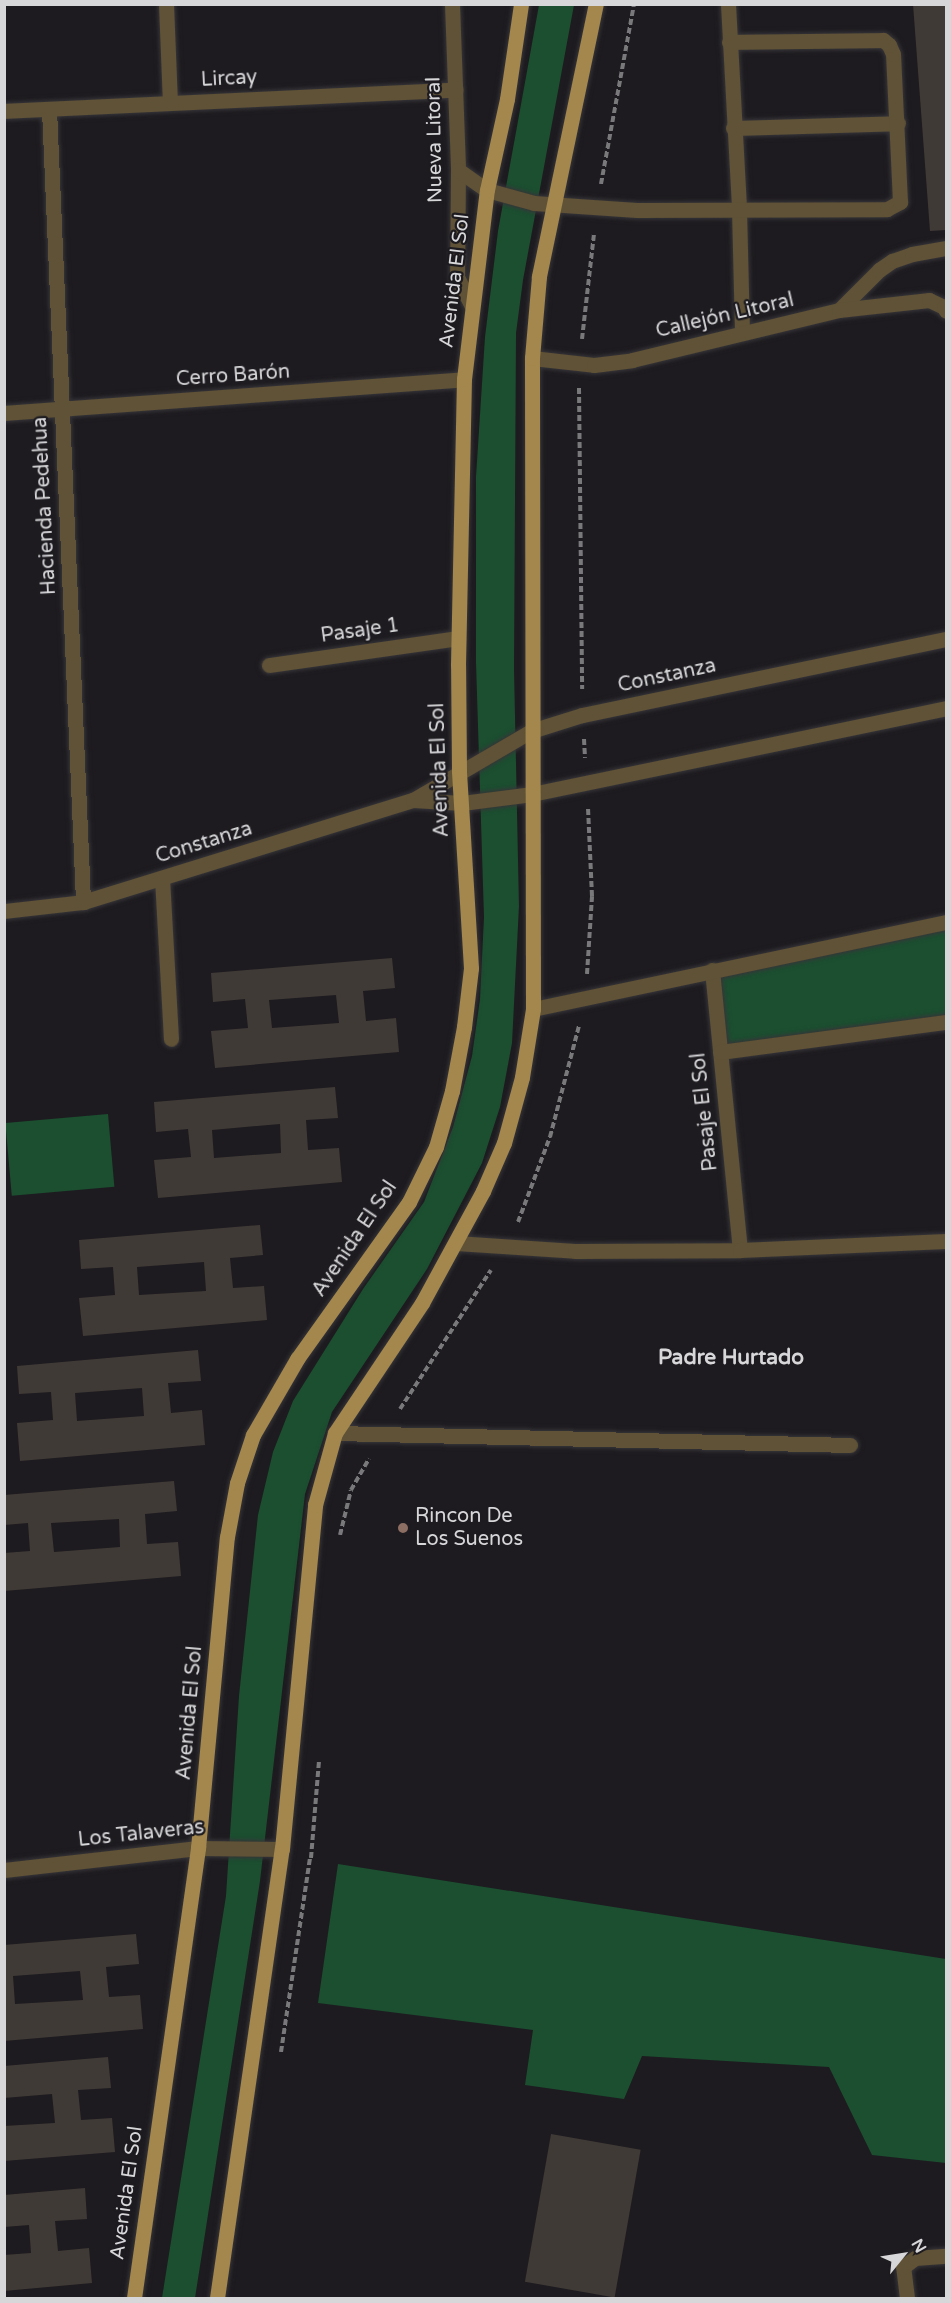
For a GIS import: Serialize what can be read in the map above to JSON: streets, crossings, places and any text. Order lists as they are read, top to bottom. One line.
{"streets":{"main road":["Avenida El Sol"],"street":["Lircay","Nueva Litoral","Callejón Litoral","Cerro Barón","Hacienda Pedehua","Pasaje 1","Constanza","Pasaje El Sol","Los Talaveras"]},"crossings":[["Lircay","Nueva Litoral"],["Lircay","Hacienda Pedehua"],["Nueva Litoral","Avenida El Sol"],["Avenida El Sol","Cerro Barón"],["Avenida El Sol","Pasaje 1"],["Avenida El Sol","Constanza"],["Avenida El Sol","Los Talaveras"],["Cerro Barón","Hacienda Pedehua"],["Hacienda Pedehua","Constanza"]],"districts":["Padre Hurtado"],"places":["Rincon De Los Suenos"],"north":"top right"}
